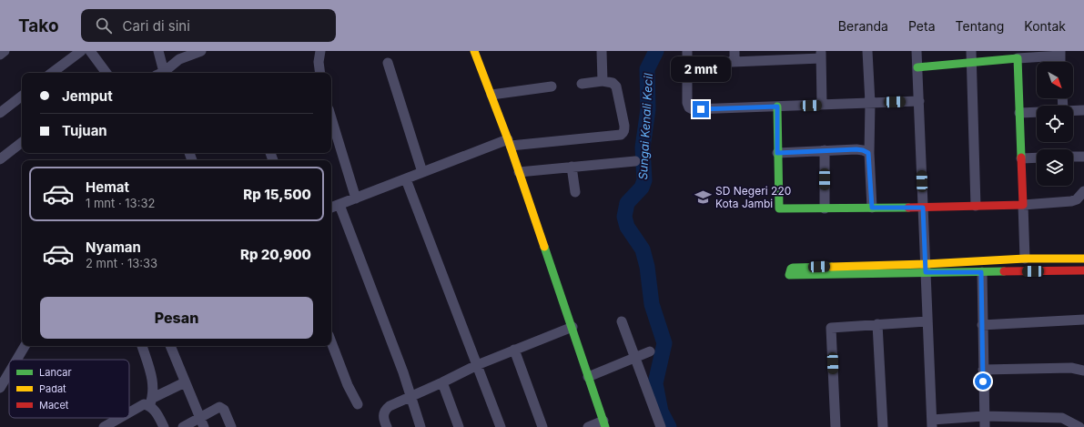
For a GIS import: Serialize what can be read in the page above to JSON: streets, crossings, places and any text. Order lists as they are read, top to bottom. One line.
{"water":["Sungai Kenali Kecil"],"places":{"school or university":["SD Negeri 220 Kota Jambi"]},"legend":["Lancar","Padat","Macet"],"north":"bottom right","page":{"header":"Tako","search":"Cari di sini","nav":["Beranda","Peta","Tentang","Kontak"],"bubble":"2 mnt","banner":["Jemput","Tujuan"],"list":[{"name":"Hemat","note":"1 mnt · 13:32","value":"Rp 15,500"},{"name":"Nyaman","note":"2 mnt · 13:33","value":"Rp 20,900"}],"buttons":"Pesan"}}
